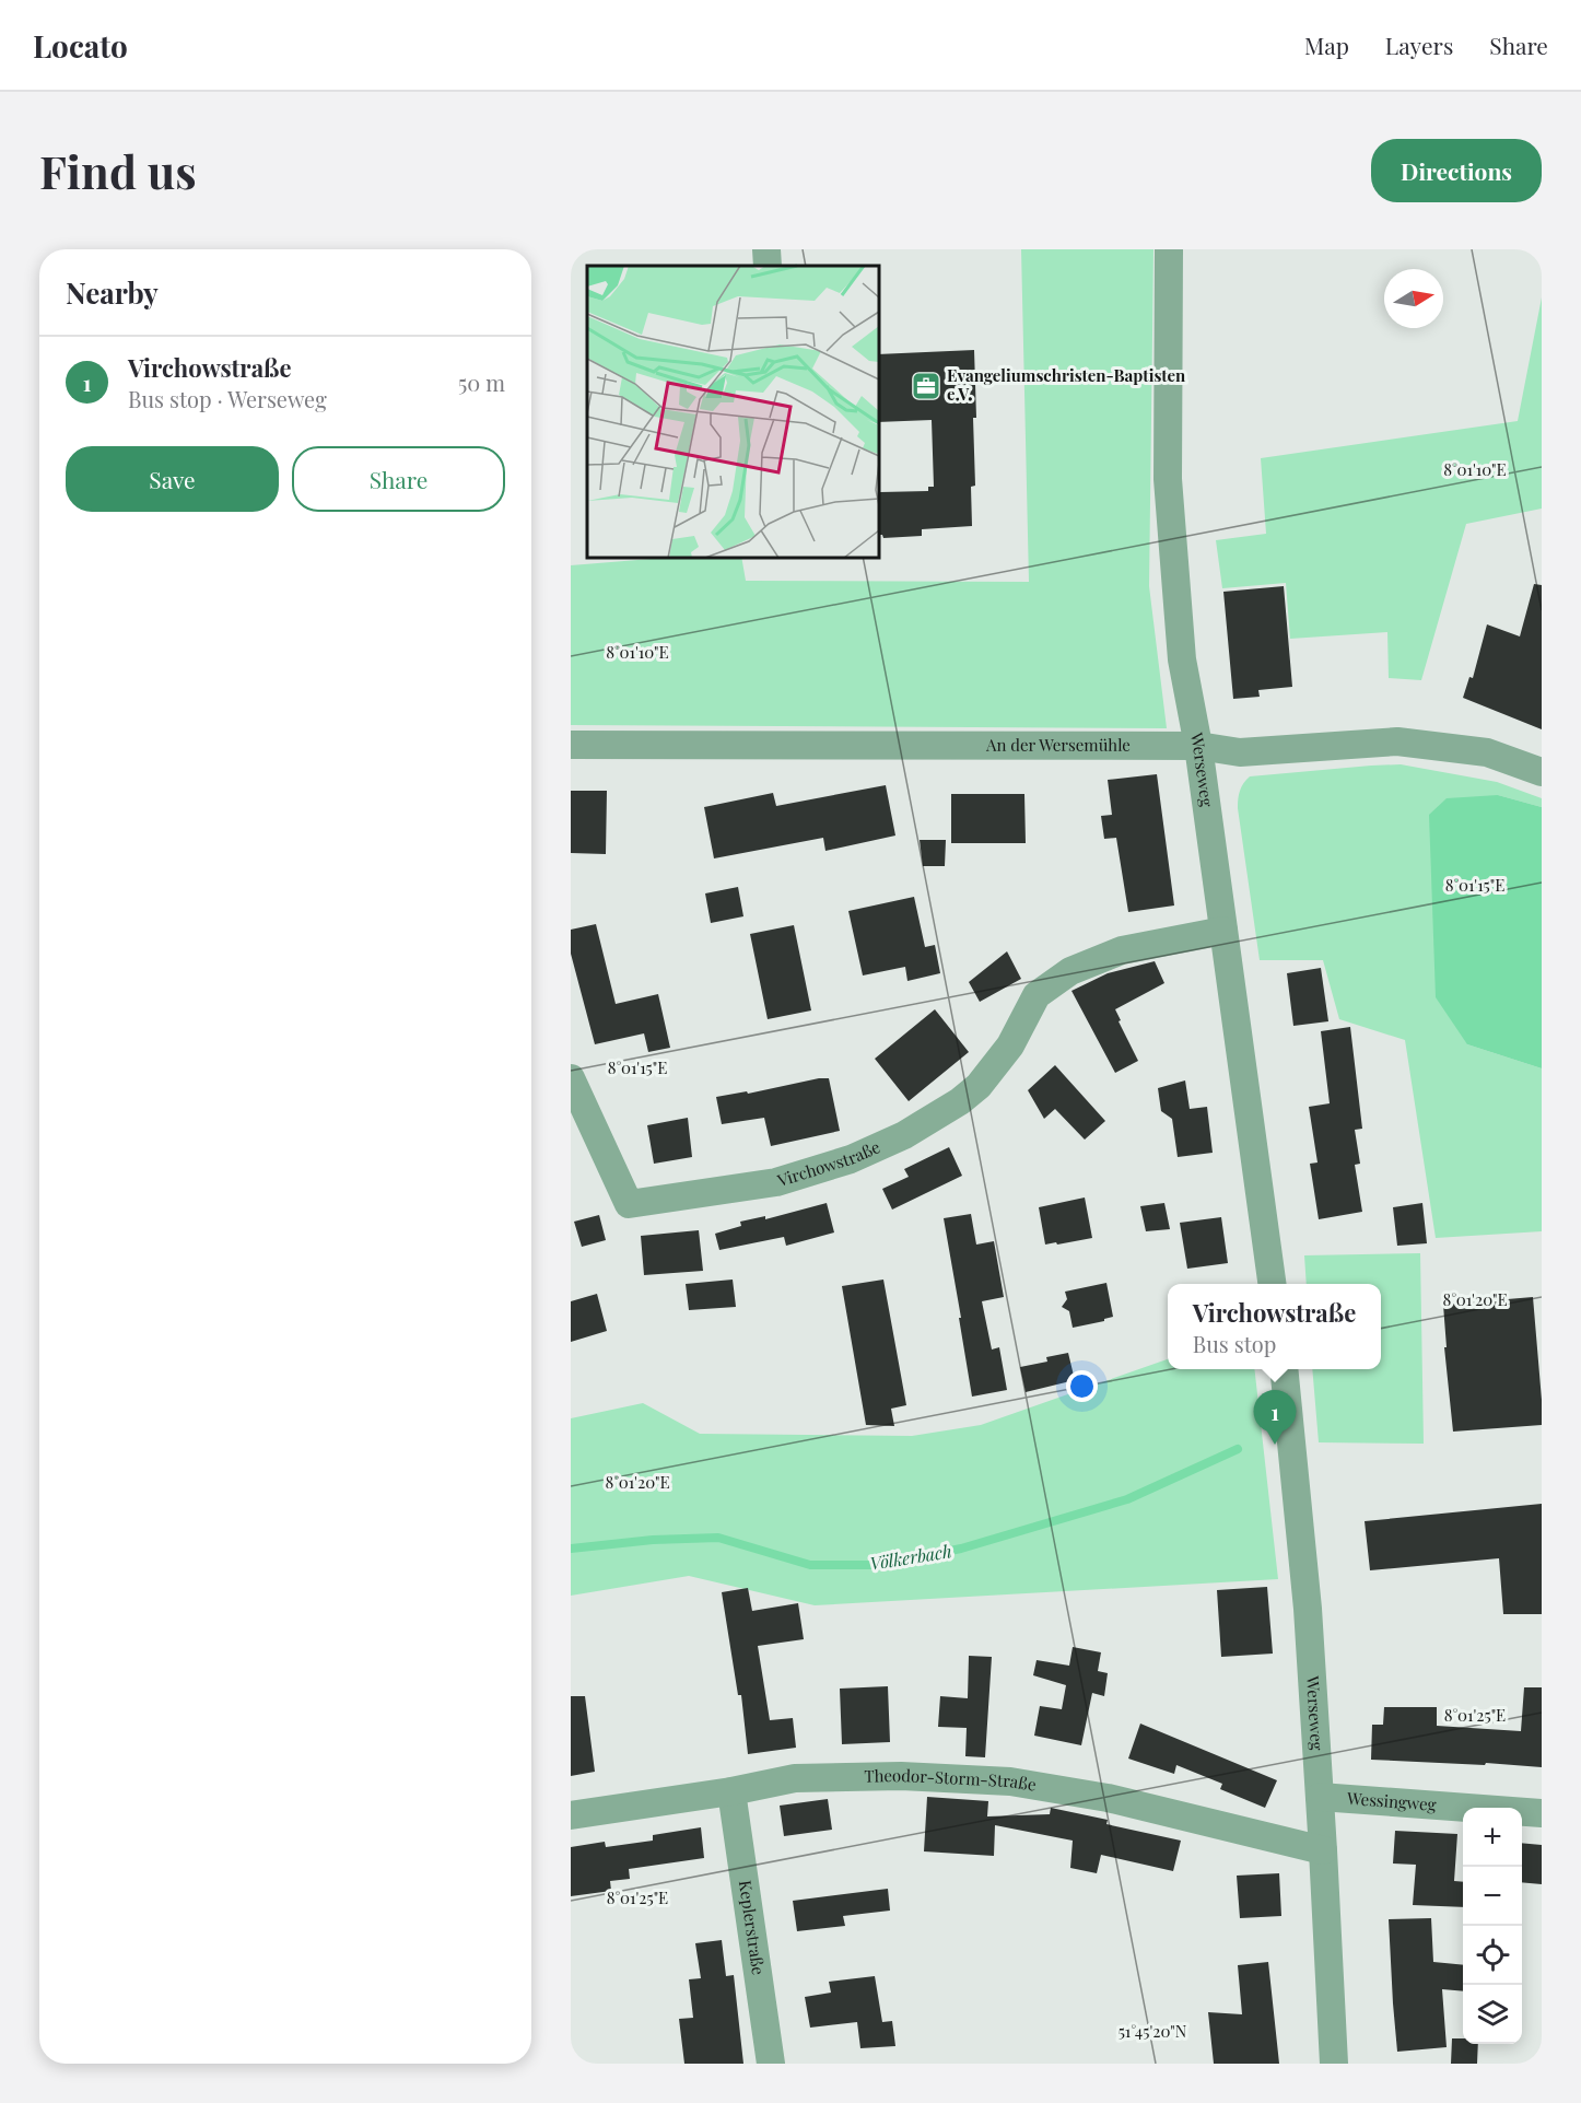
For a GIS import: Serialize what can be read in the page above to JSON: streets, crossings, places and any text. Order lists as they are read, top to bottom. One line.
{"streets":{"street":["An der Wersemühle","Werseweg","Virchowstraße","Theodor-Storm-Straße","Wessingweg","Keplerstraße"]},"crossings":[["An der Wersemühle","Werseweg"],["Werseweg","Virchowstraße"],["Werseweg","Theodor-Storm-Straße"],["Werseweg","Wessingweg"],["Theodor-Storm-Straße","Keplerstraße"]],"water":["Völkerbach"],"places":{"office":["Evangeliumschristen-Baptisten e.V."]},"north":"right","page":{"header":"Locato","nav":["Map","Layers","Share"],"buttons":["Directions",["Save","Share"]],"title":"Find us","heading":"Nearby","list":[{"mark":"1","name":"Virchowstraße","note":"Bus stop · Werseweg","value":"50 m"}],"popup":["Virchowstraße","Bus stop"],"pins":"1","map_buttons":["+","−"]},"coordinates":["8°01'10\"E","8°01'15\"E","8°01'20\"E","8°01'25\"E","51°45'20\"N"]}
